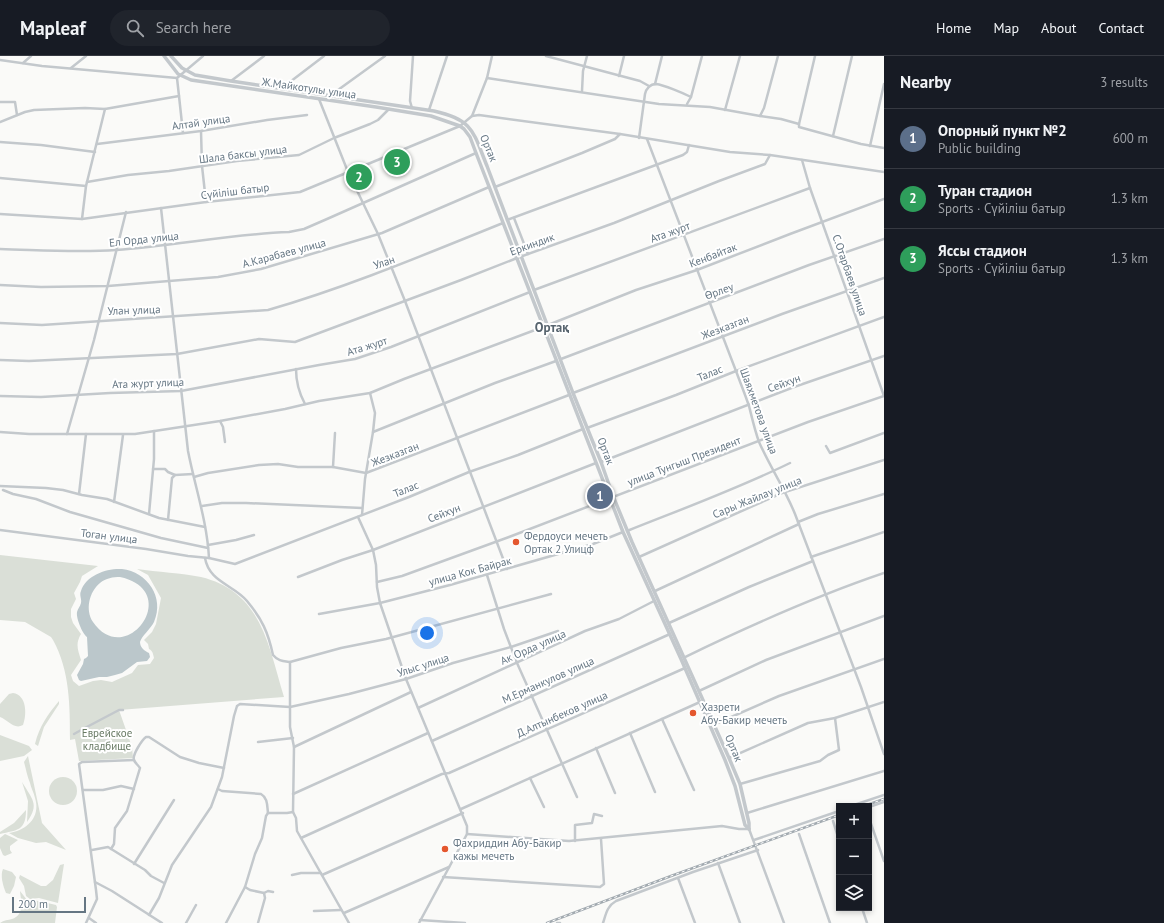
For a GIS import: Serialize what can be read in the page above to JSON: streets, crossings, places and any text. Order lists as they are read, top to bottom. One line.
{"streets":{"street":["Ж.Майкотулы улица","Алтай улица","Ортак","Шала баксы улица","Сүйіліш батыр","Ата журт","Ел Орда улица","Еркиндик","А.Карабаев улица","Кенбайтак","Улан","С.Отарбаев улица","Өрлеу","Улан улица","Жезказган","Талас","Ата журт улица","Сейхун","Шаяхметова улица","улица Тунгыш Президент","Сары Жайлау улица","Тоган улица","улица Кок Байрак","Ак Орда улица","Улыс улица","М.Ерманкулов улица","Д.Алтынбеков улица"]},"crossings":[["Ж.Майкотулы улица","Ортак"],["Ж.Майкотулы улица","Шала баксы улица"],["Ж.Майкотулы улица","Сүйіліш батыр"],["Ортак","Сүйіліш батыр"],["Ортак","Ата журт"],["Ортак","Ел Орда улица"],["Ортак","Еркиндик"],["Ортак","А.Карабаев улица"],["Ортак","Кенбайтак"],["Ортак","Улан"],["Ортак","Өрлеу"],["Ортак","Жезказган"],["Ортак","Талас"],["Ортак","Сейхун"],["Ортак","улица Тунгыш Президент"],["Ортак","Сары Жайлау улица"],["Ортак","улица Кок Байрак"],["Ортак","Ак Орда улица"],["Ортак","М.Ерманкулов улица"],["Ортак","Д.Алтынбеков улица"],["Ата журт","С.Отарбаев улица"],["Ата журт","Ата журт улица"],["Ата журт","Шаяхметова улица"],["Еркиндик","Шаяхметова улица"],["Кенбайтак","С.Отарбаев улица"],["Кенбайтак","Шаяхметова улица"],["Улан","Улан улица"],["С.Отарбаев улица","Өрлеу"],["С.Отарбаев улица","Жезказган"],["С.Отарбаев улица","Талас"],["С.Отарбаев улица","Сейхун"],["С.Отарбаев улица","улица Тунгыш Президент"],["Өрлеу","Шаяхметова улица"],["Жезказган","Шаяхметова улица"],["Талас","Шаяхметова улица"],["Талас","Тоган улица"],["Сейхун","Шаяхметова улица"],["Шаяхметова улица","улица Тунгыш Президент"],["Шаяхметова улица","Сары Жайлау улица"],["Шаяхметова улица","улица Кок Байрак"]],"districts":["Ортақ"],"parks":["Еврейское кладбище"],"places":["Фердоуси мечеть Ортак 2 Улицф","Хазрети Абу-Бакир мечеть","Фахриддин Абу-Бакир кажы мечеть"],"scale_bar":"200 m","page":{"header":"Mapleaf","search":"Search here","nav":["Home","Map","About","Contact"],"heading":["Nearby","3 results"],"list":[{"mark":"1","name":"Опорный пункт №2","note":"Public building","value":"600 m"},{"mark":"2","name":"Туран стадион","note":"Sports · Сүйіліш батыр","value":"1.3 km"},{"mark":"3","name":"Яссы стадион","note":"Sports · Сүйіліш батыр","value":"1.3 km"}],"pins":["3","2","1"],"map_buttons":["+","−"],"scale":"200 m"}}
